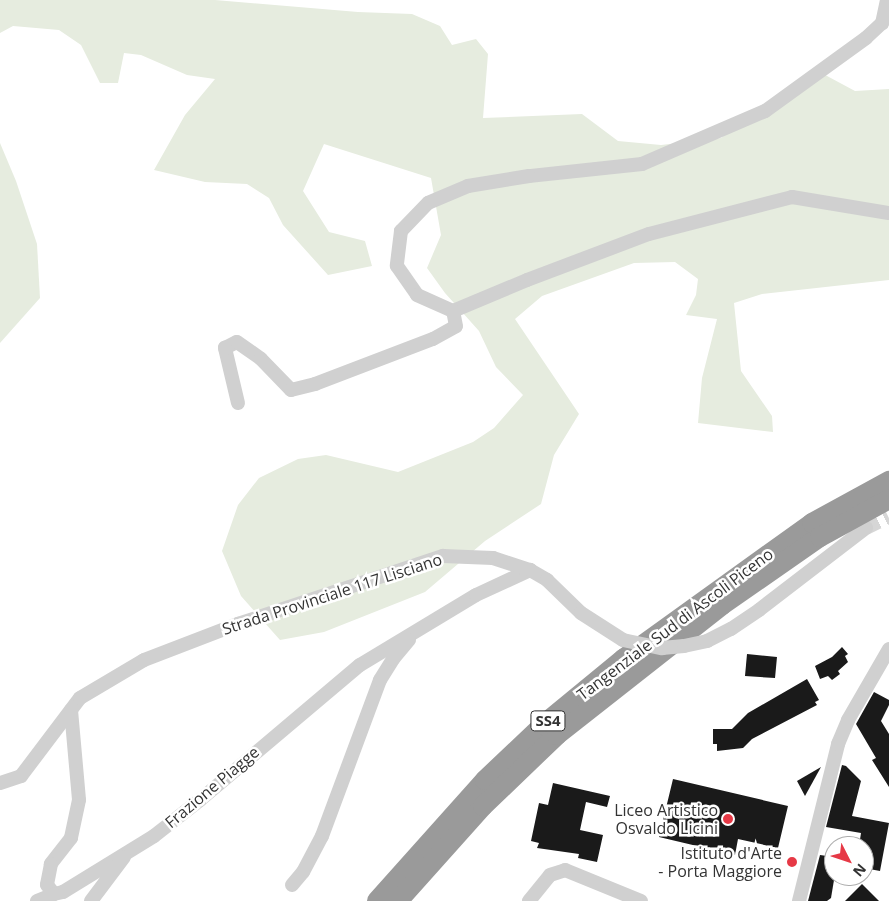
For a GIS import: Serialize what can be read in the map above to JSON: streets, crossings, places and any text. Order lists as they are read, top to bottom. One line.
{"streets":{"highway":["Tangenziale Sud di Ascoli Piceno","SS4"],"street":["Strada Provinciale 117 Lisciano","Frazione Piagge"]},"crossings":[["Strada Provinciale 117 Lisciano","Frazione Piagge"]],"places":["Liceo Artistico Osvaldo Licini","Istituto d'Arte - Porta Maggiore"],"north":"bottom right"}
